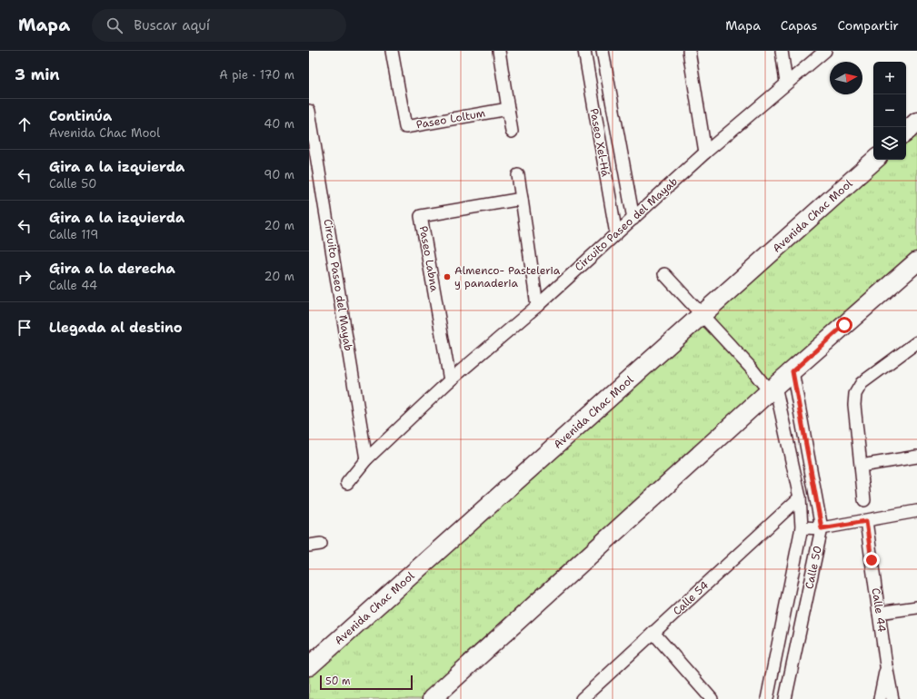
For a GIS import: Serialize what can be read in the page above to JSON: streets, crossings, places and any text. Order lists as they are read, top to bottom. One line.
{"streets":{"main road":["Avenida Chac Mool"],"street":["Paseo Loltum","Paseo Xel-Há","Circuito Paseo del Mayab","Paseo Labna","Calle 50","Calle 54","Calle 44"]},"crossings":[["Paseo Xel-Há","Circuito Paseo del Mayab"],["Circuito Paseo del Mayab","Paseo Labna"],["Calle 50","Calle 54"]],"places":["Almenco- Pasteleria y panaderia"],"scale_bar":"50 m","north":"right","page":{"header":"Mapa","search":"Buscar aquí","nav":["Mapa","Capas","Compartir"],"heading":["3 min","A pie · 170 m"],"map_buttons":["+","−"],"list":[["Continúa","Avenida Chac Mool","40 m"],["Gira a la izquierda","Calle 50","90 m"],["Gira a la izquierda","Calle 119","20 m"],["Gira a la derecha","Calle 44","20 m"],"Llegada al destino"],"scale":"50 m"}}
